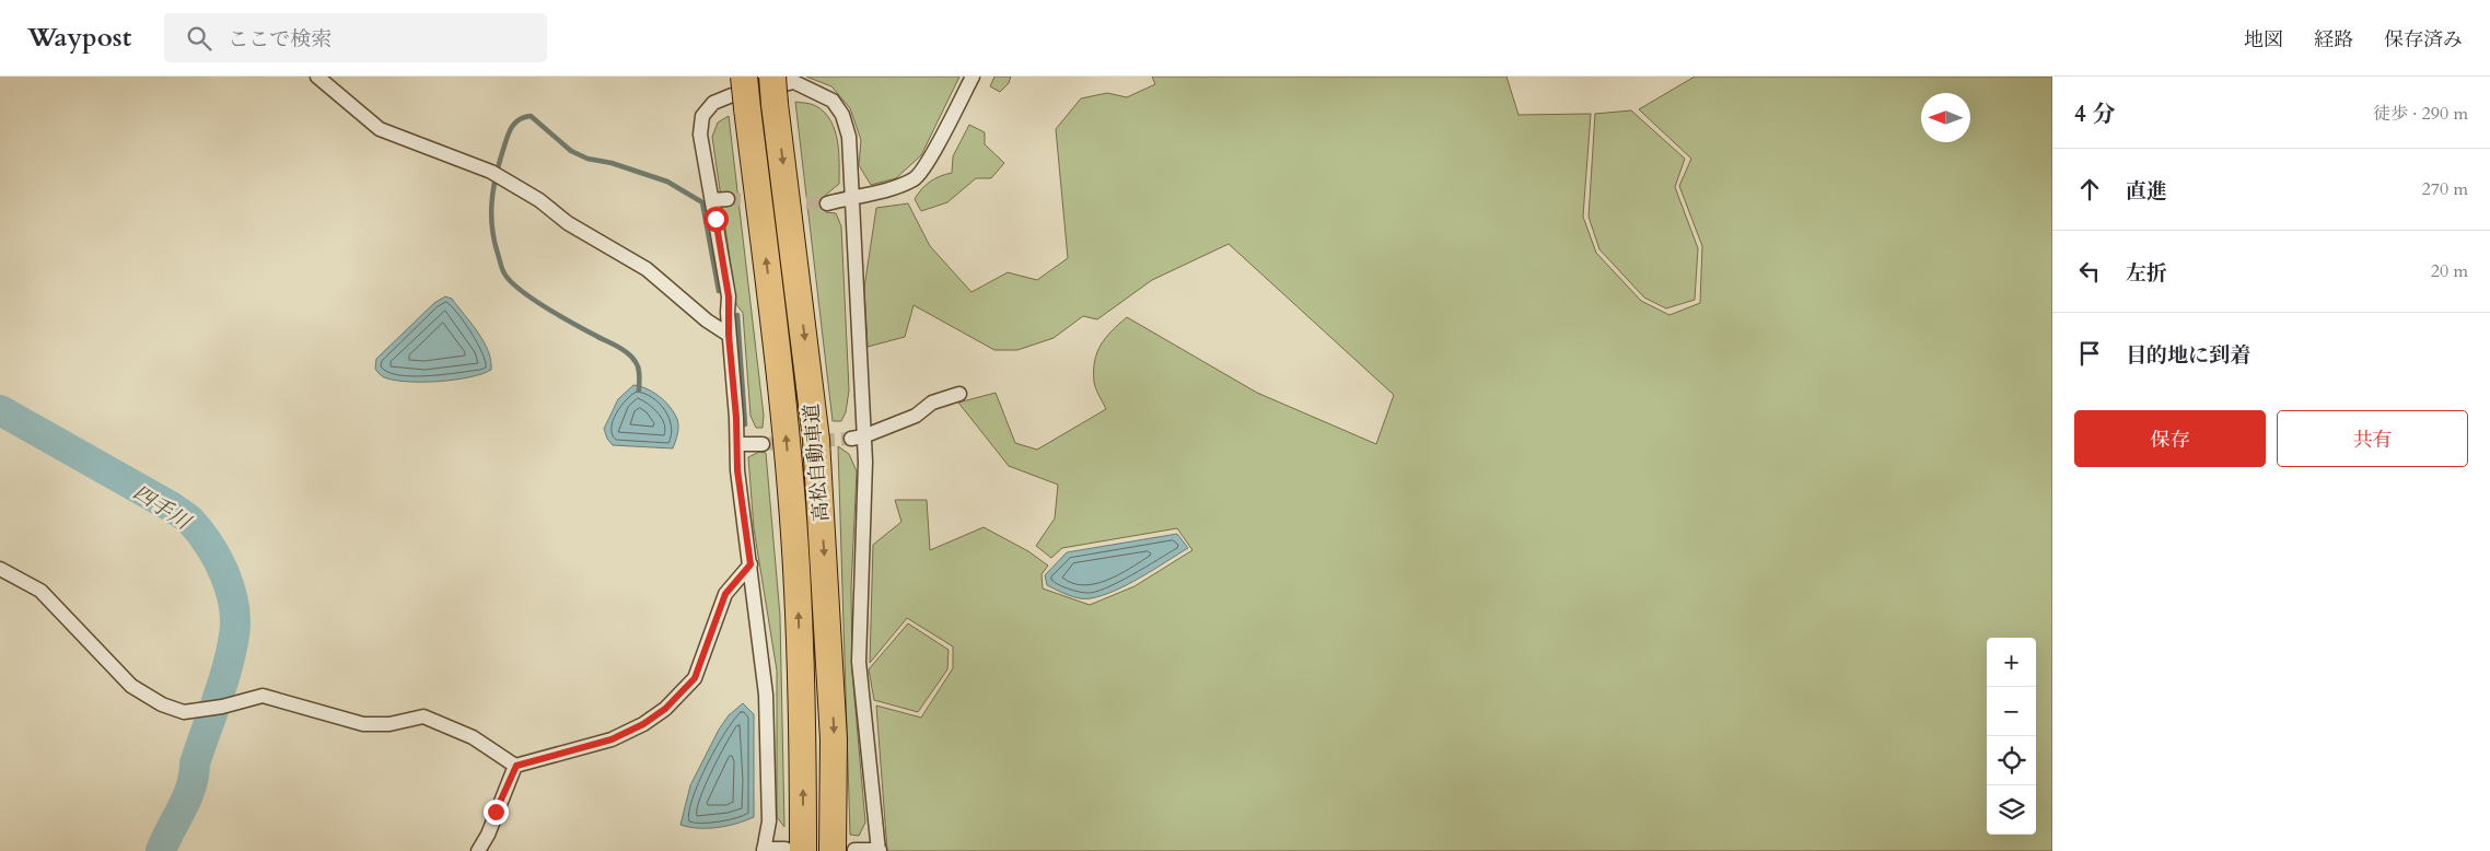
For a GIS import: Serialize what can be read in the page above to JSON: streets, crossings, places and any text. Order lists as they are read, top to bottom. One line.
{"streets":{"highway":["高松自動車道"]},"water":["四手川"],"north":"left","page":{"header":"Waypost","search":"ここで検索","nav":["地図","経路","保存済み"],"heading":["4 分","徒歩 · 290 m"],"list":[["直進","270 m"],["左折","20 m"],"目的地に到着"],"buttons":["保存","共有"],"map_buttons":["+","−"]}}
